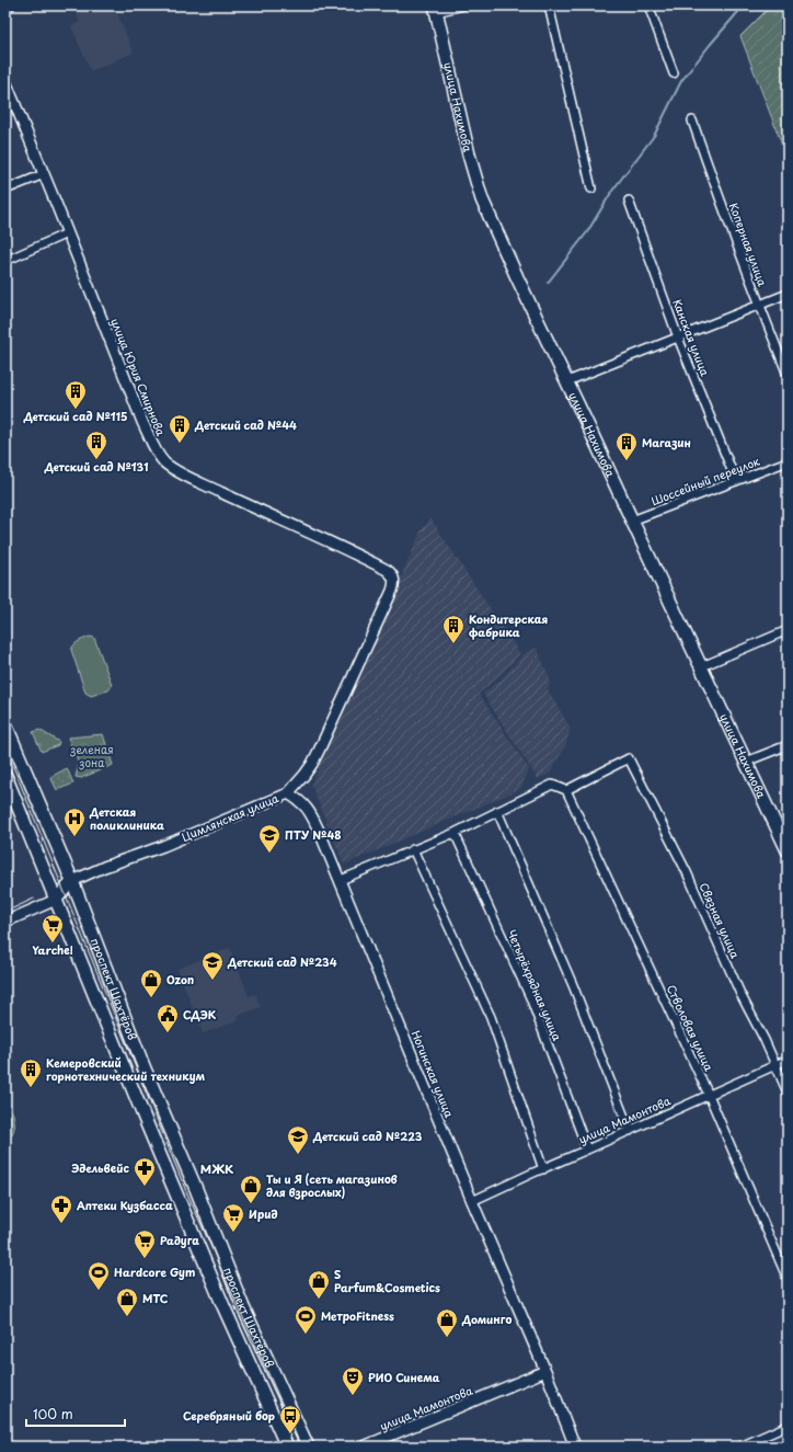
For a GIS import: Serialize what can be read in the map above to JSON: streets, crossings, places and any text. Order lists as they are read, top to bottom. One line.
{"streets":{"main road":["улица Нахимова","Цимлянская улица","проспект Шахтёров"],"street":["Коперная улица","Канская улица","улица Юрия Смирнова","Шоссейный переулок","Связная улица","Четырёхрядная улица","Стволовая улица","Ногинская улица","улица Мамонтова"]},"crossings":[["улица Нахимова","Шоссейный переулок"],["Канская улица","Шоссейный переулок"],["улица Юрия Смирнова","Цимлянская улица"],["Цимлянская улица","проспект Шахтёров"],["Цимлянская улица","Ногинская улица"],["Связная улица","Стволовая улица"],["Связная улица","улица Мамонтова"],["Четырёхрядная улица","улица Мамонтова"],["Стволовая улица","улица Мамонтова"],["Ногинская улица","улица Мамонтова"]],"districts":["МЖК"],"parks":["зеленая зона"],"places":{"building":["Детский сад №115","Детский сад №44","Детский сад №131","Магазин","Кондитерская фабрика","Кемеровский горнотехнический техникум"],"hospital":["Детская поликлиника"],"school or university":["ПТУ №48","Детский сад №234","Детский сад №223"],"supermarket":["Yarche!","Ирид","Радуга"],"shop":["Ozon","Ты и Я (сеть магазинов для взрослых)","S Parfum&Cosmetics","МТС","Доминго"],"public building":["СДЭК"],"pharmacy":["Эдельвейс","Аптеки Кузбасса"],"sports":["Hardcore Gym","МетроFitness"],"theatre":["РИО Синема"],"bus stop":["Серебряный бор"]},"scale_bar":"100 m"}
